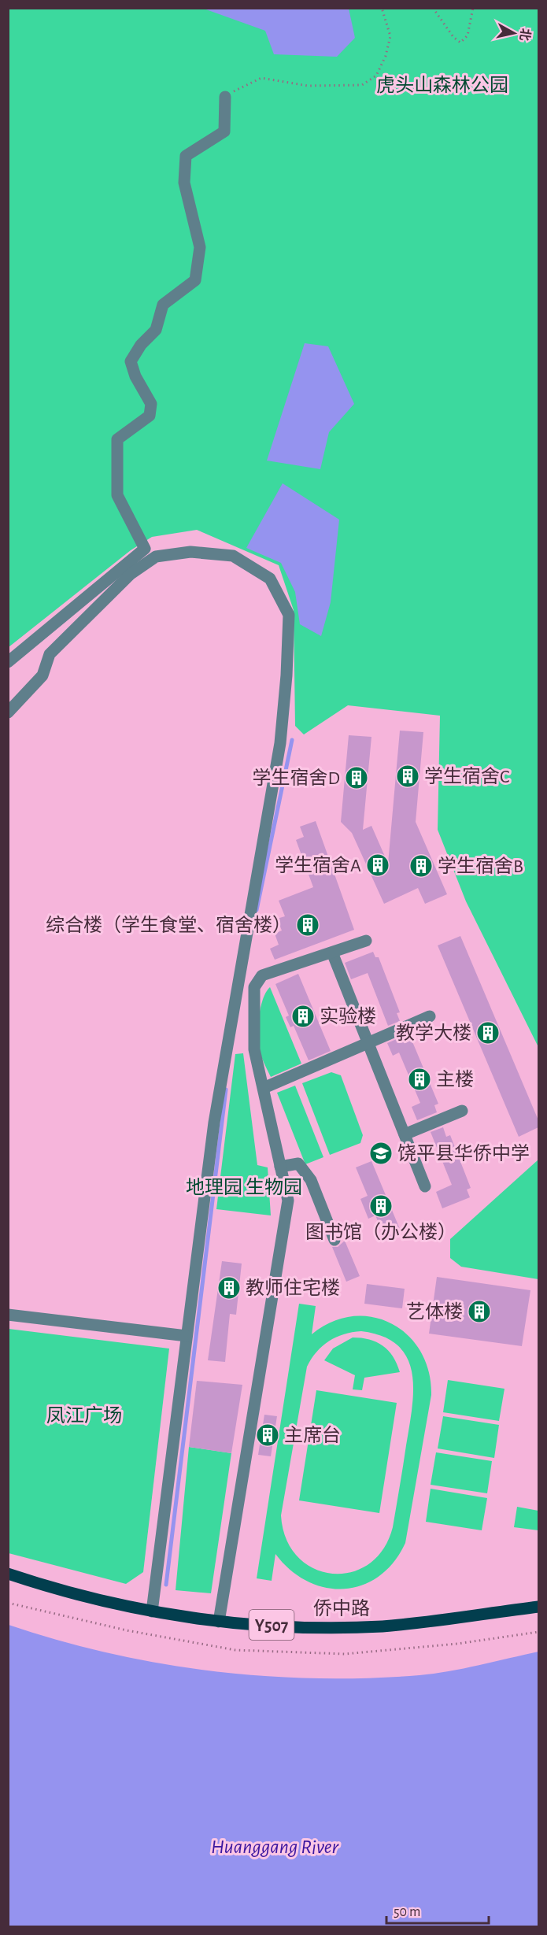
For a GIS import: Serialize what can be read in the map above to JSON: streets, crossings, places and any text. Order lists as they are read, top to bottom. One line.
{"streets":{"main road":["侨中路","Y507"]},"water":["Huanggang River"],"parks":["虎头山森林公园","地理园 生物园","凤江广场"],"places":{"building":["学生宿舍C","学生宿舍D","学生宿舍A","学生宿舍B","综合楼（学生食堂、宿舍楼）","实验楼","教学大楼","主楼","图书馆（办公楼）","教师住宅楼","艺体楼","主席台"],"school or university":["饶平县华侨中学"]},"scale_bar":"50 m","north":"right"}
